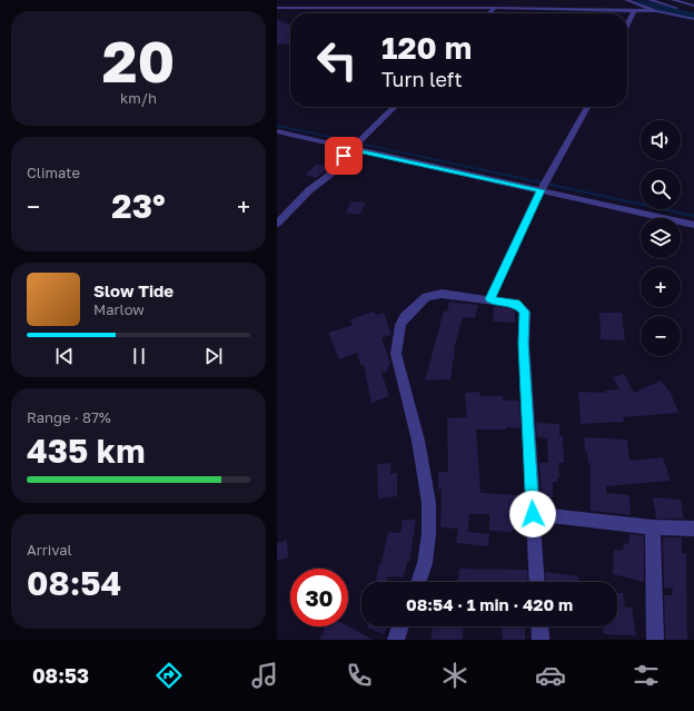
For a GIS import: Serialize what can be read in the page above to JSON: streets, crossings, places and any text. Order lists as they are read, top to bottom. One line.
{"page":{"tile":[["20","km/h"],"Climate",["Range · 87%","435 km"],["Arrival","08:54"]],"turn":["120 m","Turn left"],"map_buttons":["+","−"],"heat":["−","23°","+"],"song":["Slow Tide","Marlow"],"limit":"30","trip":"08:54 · 1 min · 420 m","tabs":"08:53"}}
